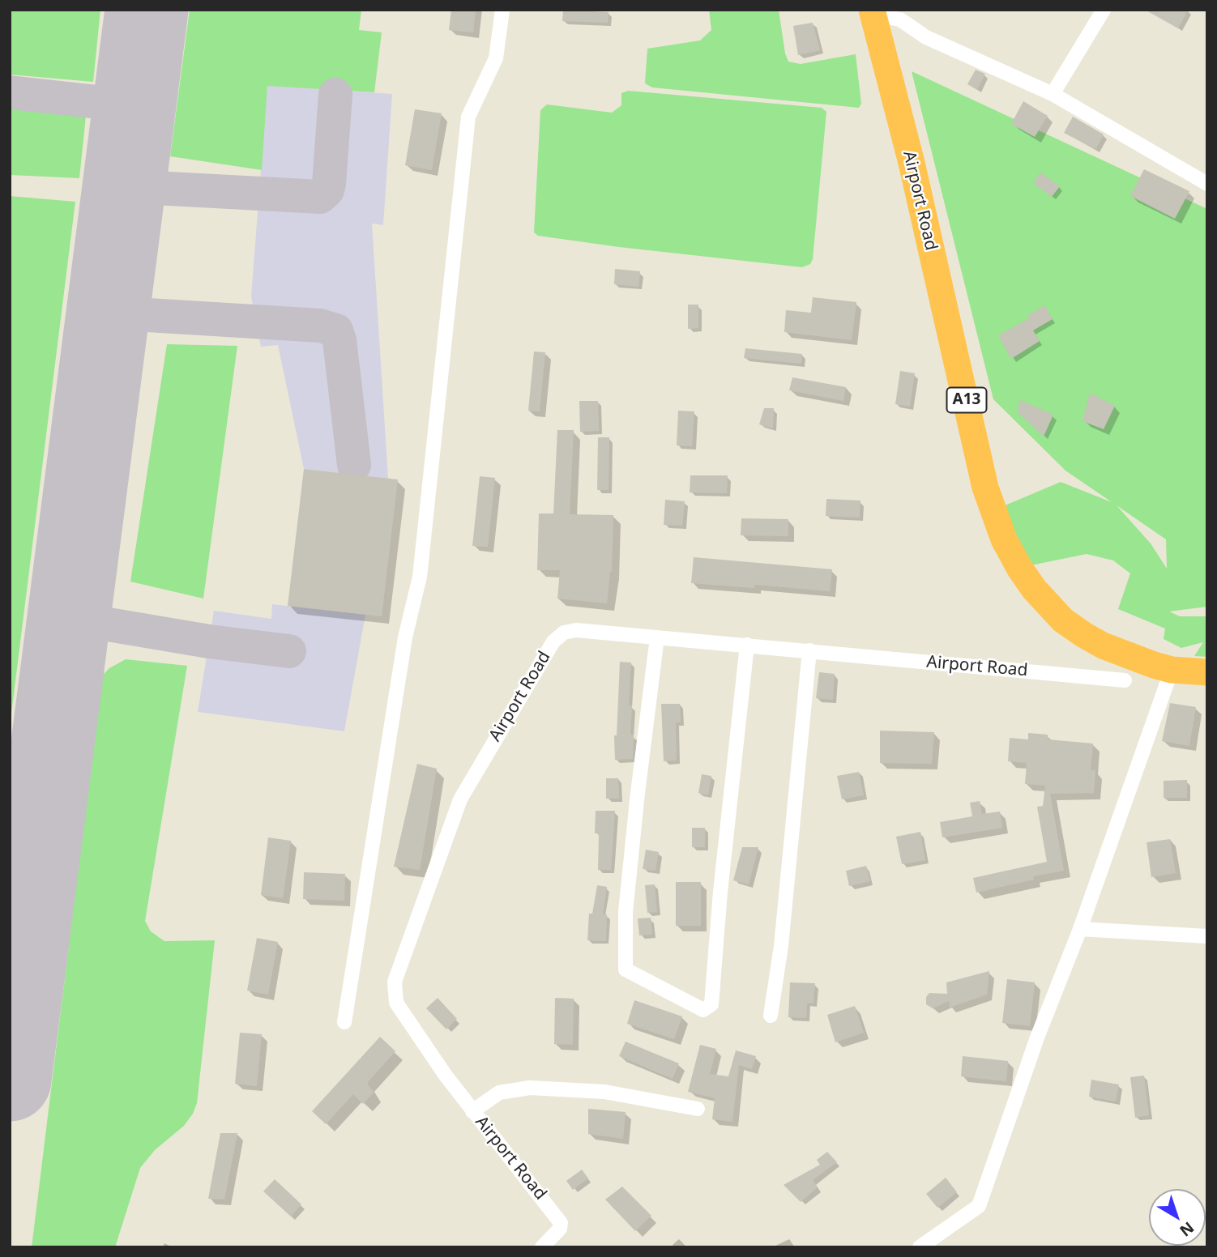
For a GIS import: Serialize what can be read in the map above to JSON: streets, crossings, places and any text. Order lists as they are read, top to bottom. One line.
{"streets":{"highway":["Airport Road","A13"]},"north":"bottom right"}
